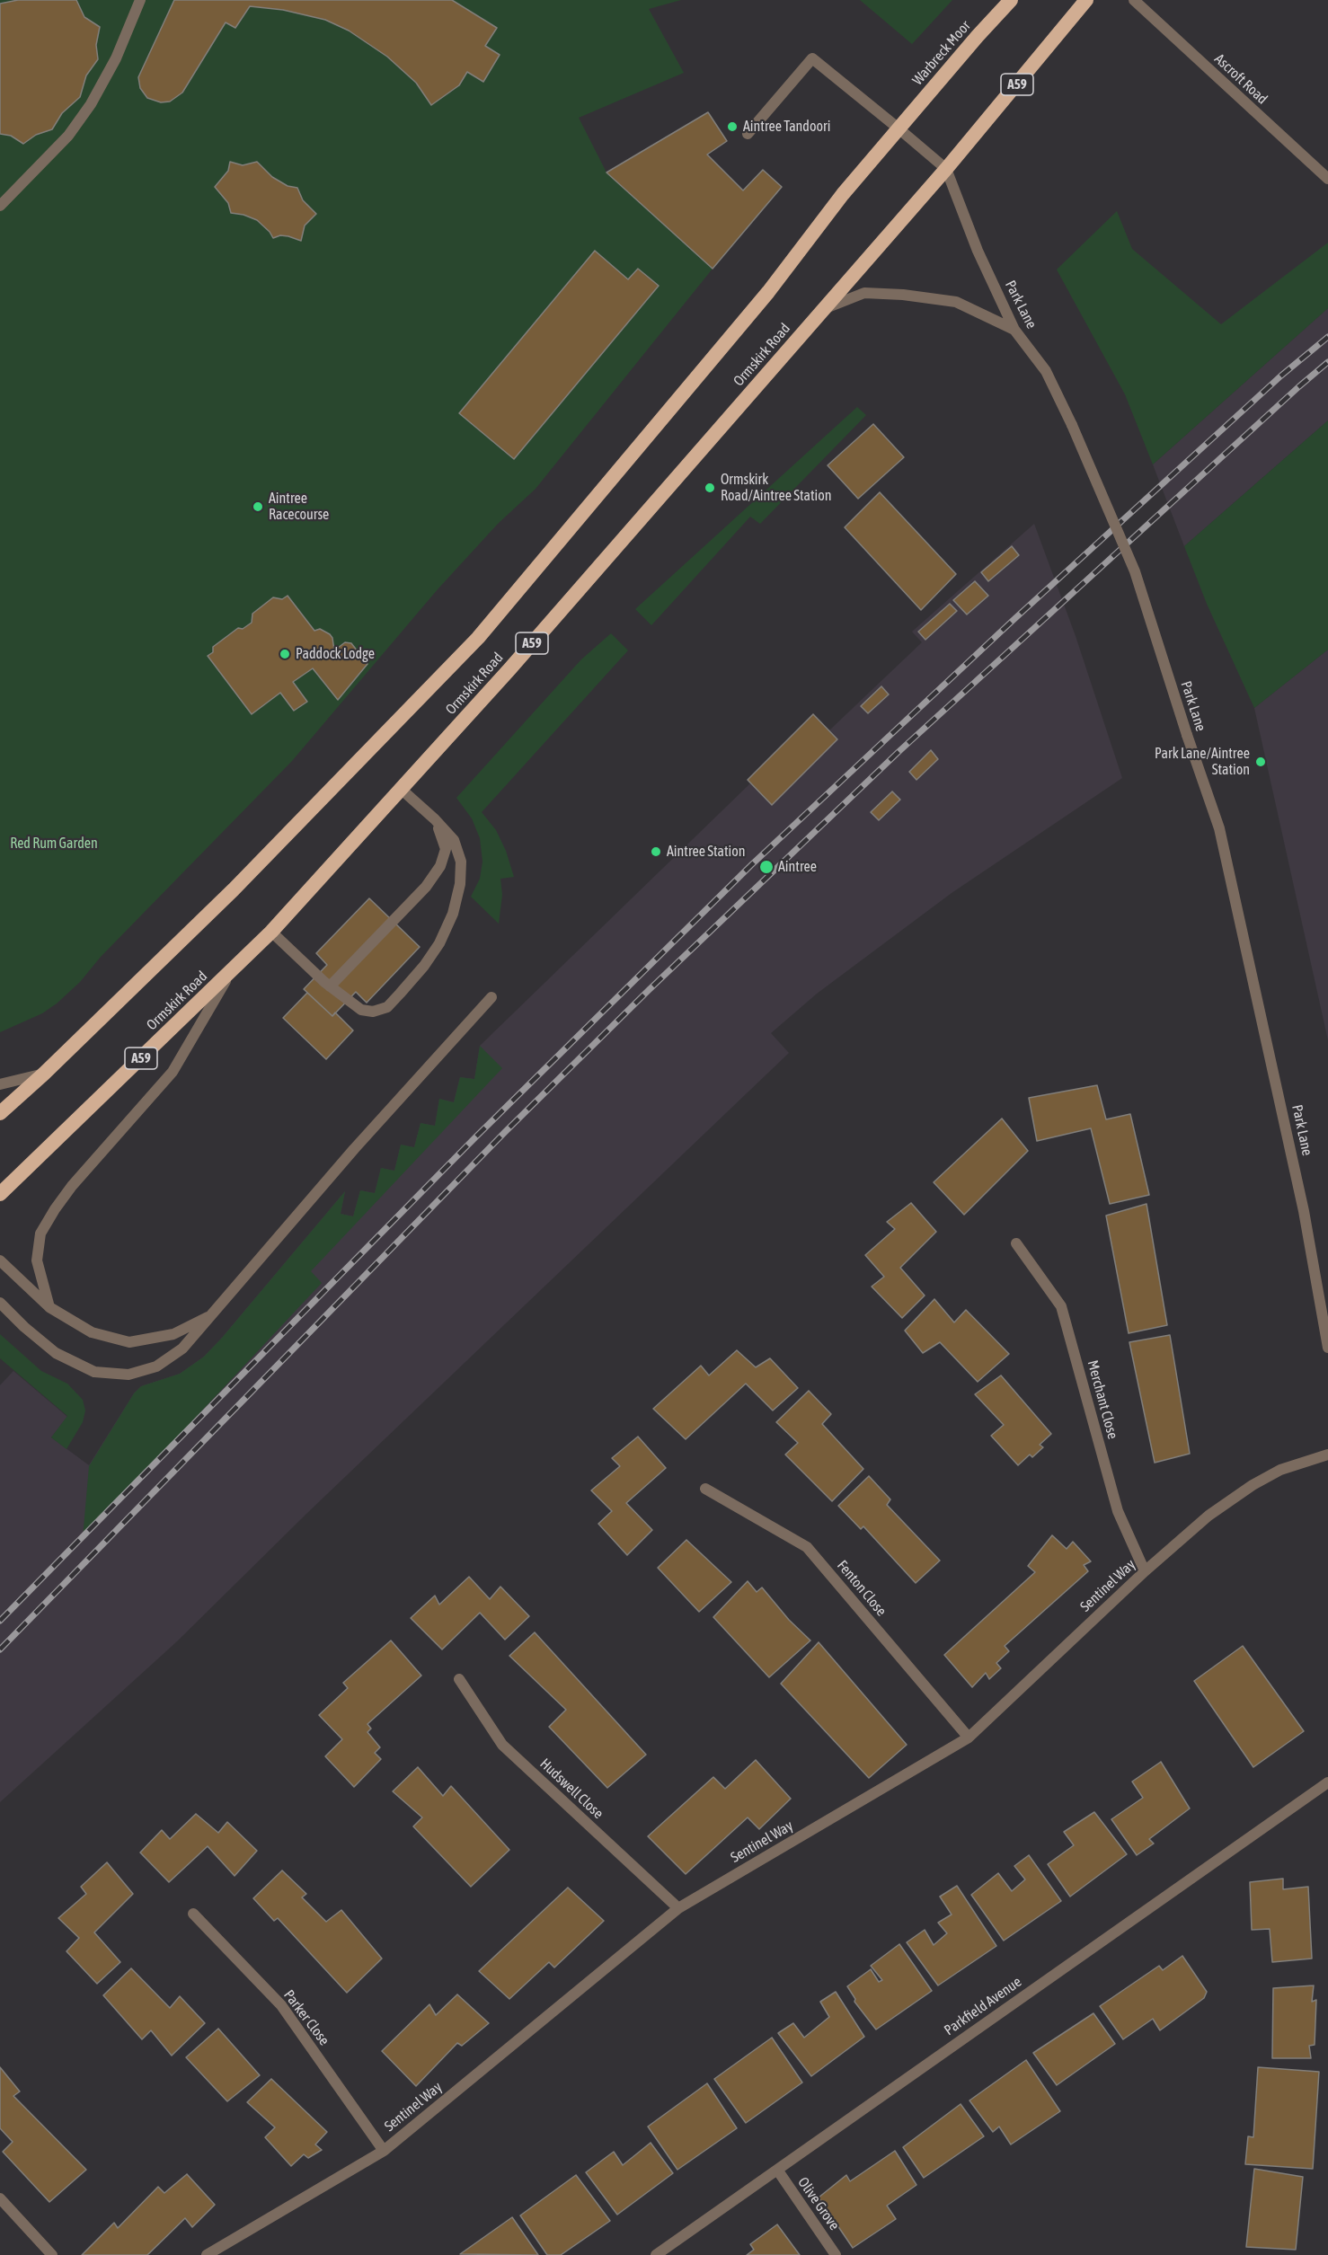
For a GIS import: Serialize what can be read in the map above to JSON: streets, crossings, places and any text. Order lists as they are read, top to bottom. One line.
{"streets":{"highway":["Warbreck Moor","A59","Ormskirk Road"],"street":["Ascroft Road","Park Lane","Merchant Close","Sentinel Way","Fenton Close","Hudswell Close","Parkfield Avenue","Parker Close","Olive Grove"]},"crossings":[["Warbreck Moor","Park Lane"],["Warbreck Moor","Ormskirk Road"],["A59","Park Lane"],["A59","Ormskirk Road"],["Park Lane","Ormskirk Road"],["Merchant Close","Sentinel Way"],["Sentinel Way","Fenton Close"],["Sentinel Way","Hudswell Close"],["Sentinel Way","Parker Close"],["Parkfield Avenue","Olive Grove"]],"parks":["Red Rum Garden"],"places":["Aintree Tandoori","Ormskirk Road/Aintree Station","Aintree Racecourse","Paddock Lodge","Park Lane/Aintree Station","Aintree Station","Aintree"]}
